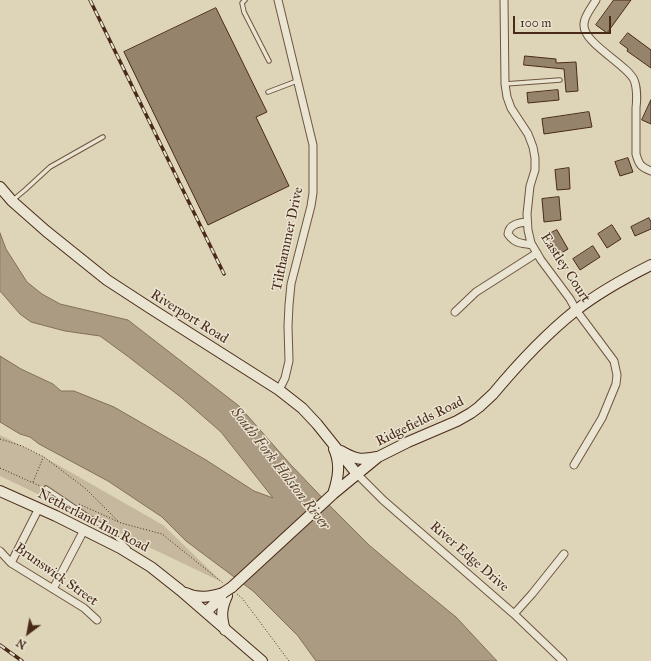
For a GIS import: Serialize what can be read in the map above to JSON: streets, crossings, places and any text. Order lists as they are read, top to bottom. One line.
{"streets":{"main road":["Riverport Road","Ridgefields Road","Netherland Inn Road"],"street":["Tilthammer Drive","Eastley Court","River Edge Drive","Brunswick Street"]},"crossings":[["Tilthammer Drive","Riverport Road"],["Eastley Court","Ridgefields Road"],["Riverport Road","Ridgefields Road"],["Riverport Road","River Edge Drive"],["Ridgefields Road","Netherland Inn Road"],["Ridgefields Road","River Edge Drive"]],"water":["South Fork Holston River"],"scale_bar":"100 m","north":"bottom left"}
